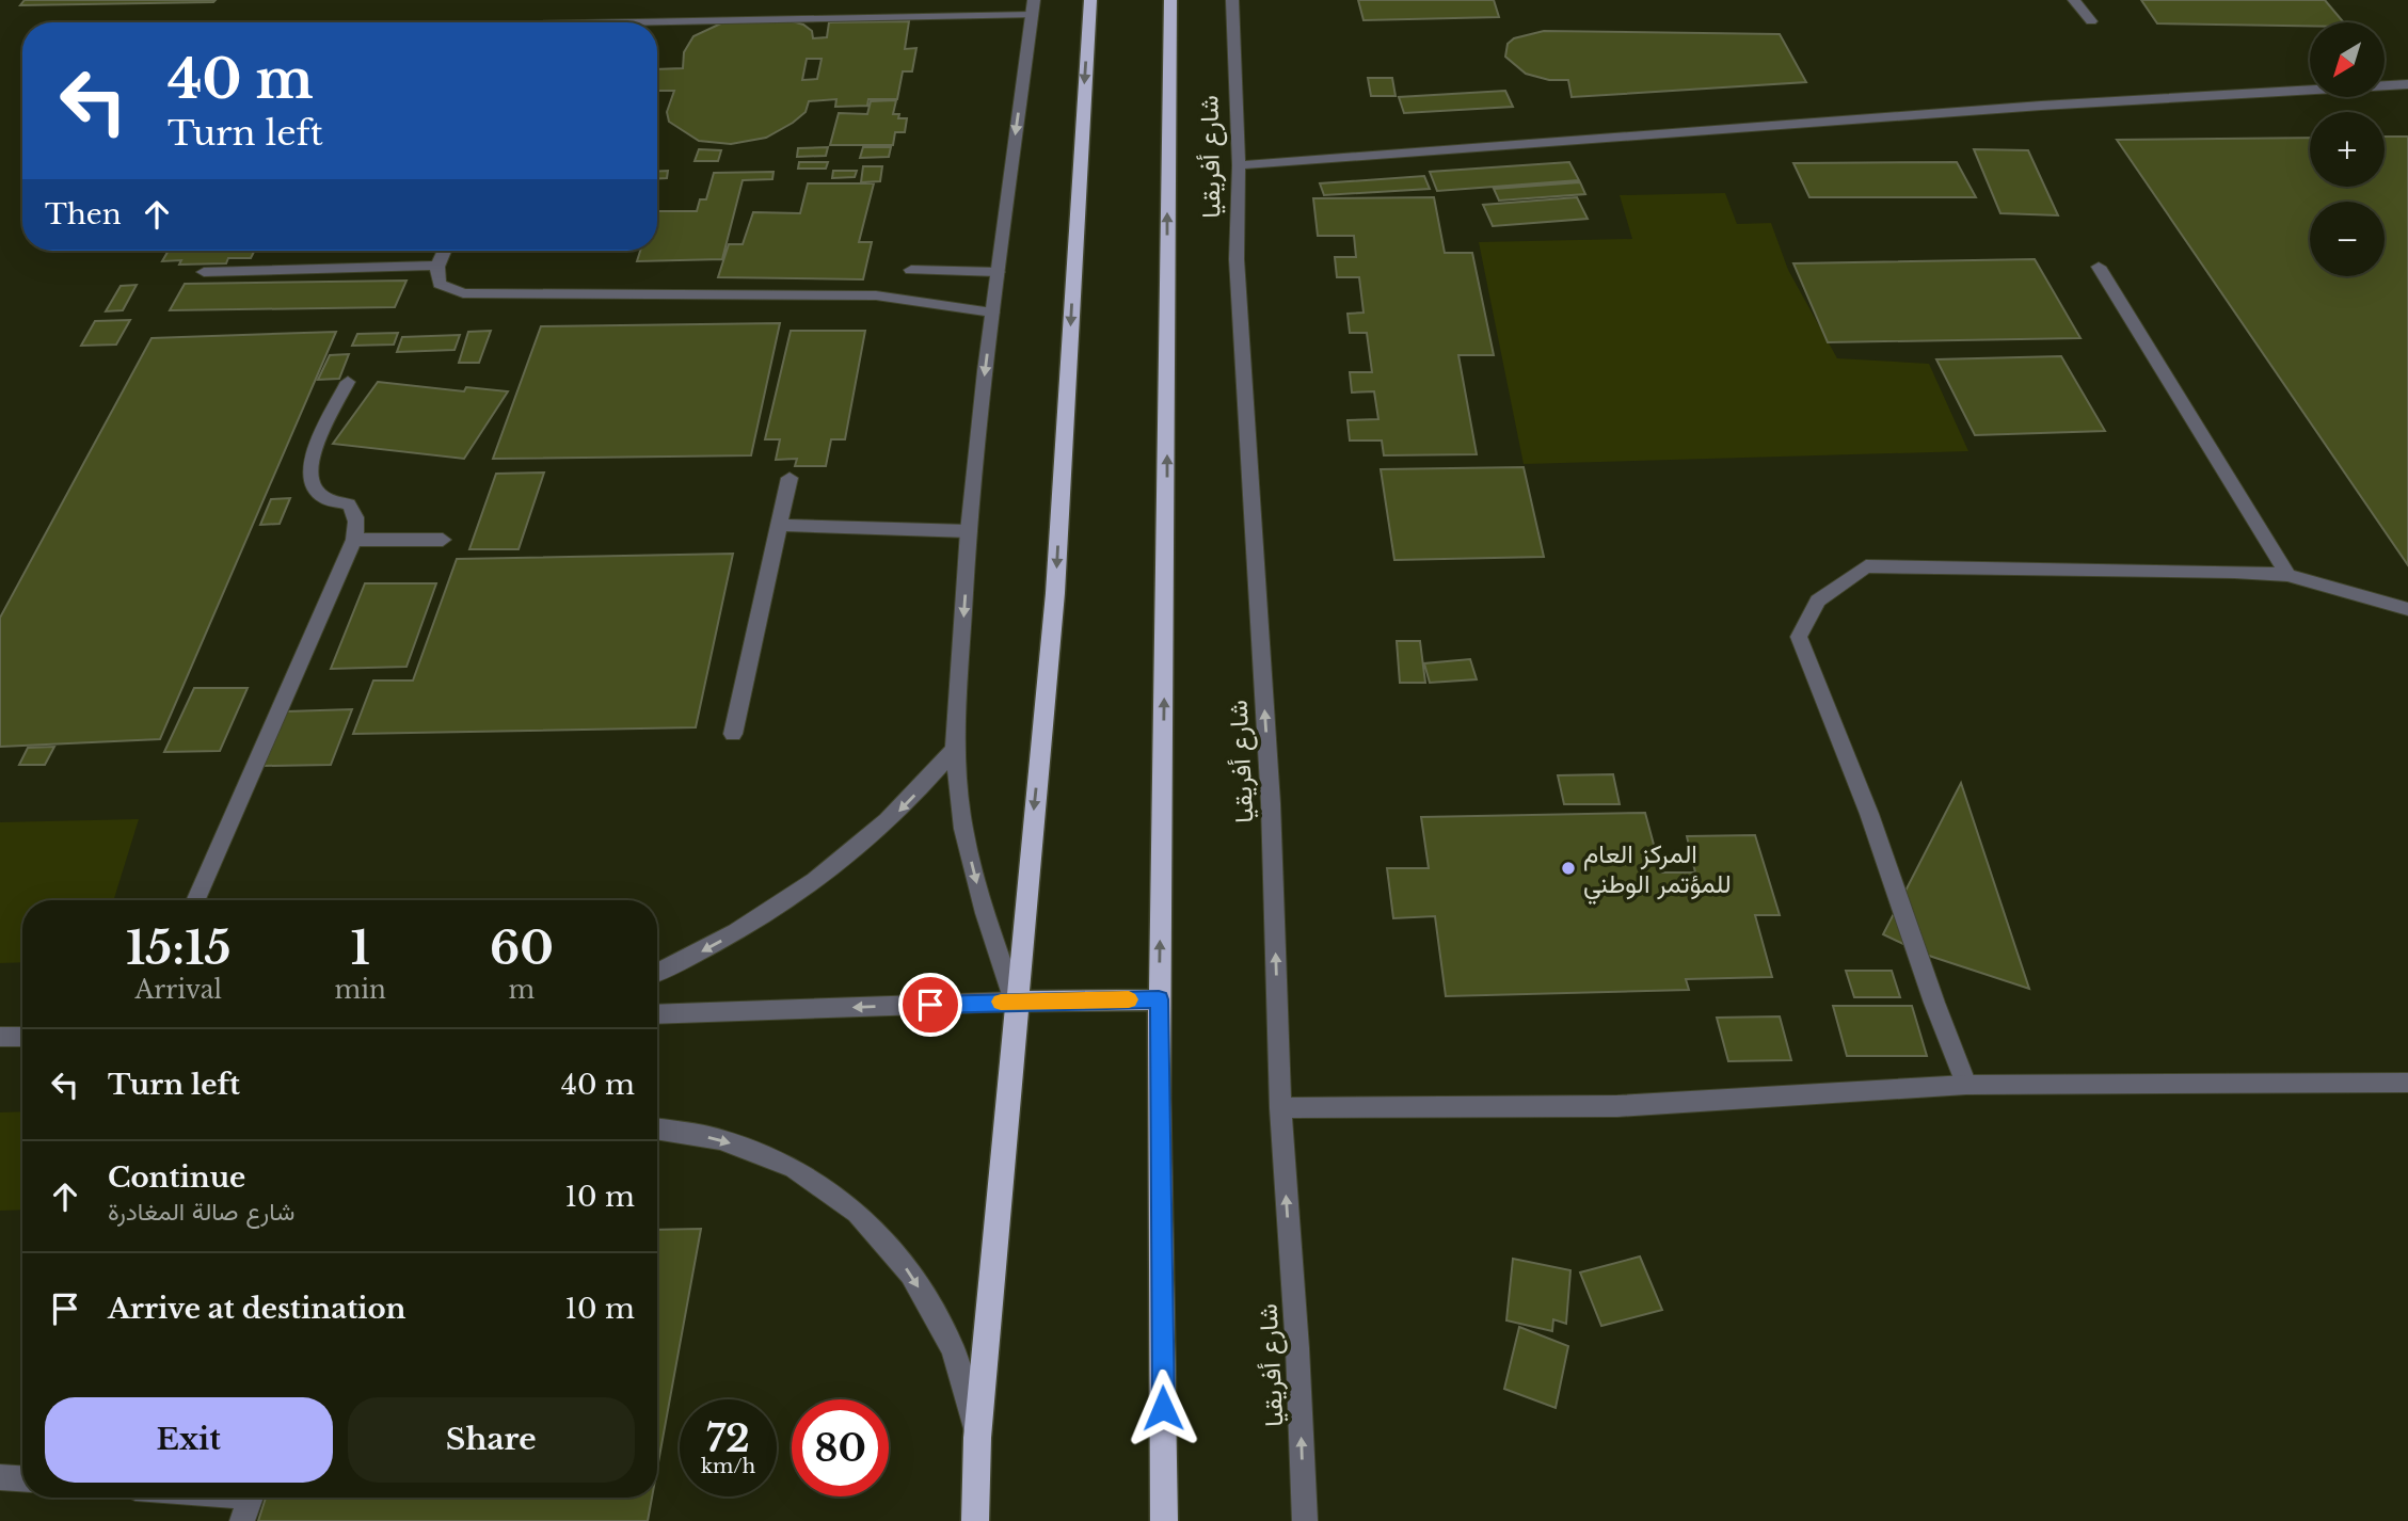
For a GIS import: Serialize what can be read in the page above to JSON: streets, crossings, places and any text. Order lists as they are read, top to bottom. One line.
{"streets":{"highway":["شارع أفريقيا"]},"places":["المركز العام للمؤتمر الوطني"],"north":"bottom left","page":{"map_buttons":["+","−"],"turn":["40 m","Turn left"],"then":"Then","eta":["15:15","Arrival","1","min","60","m"],"list":[{"name":"Turn left","value":"40 m"},{"name":"Continue","note":"شارع صالة المغادرة","value":"10 m"},{"name":"Arrive at destination","value":"10 m"}],"buttons":["Exit","Share"],"speed":"72 km/h","limit":"80"}}
